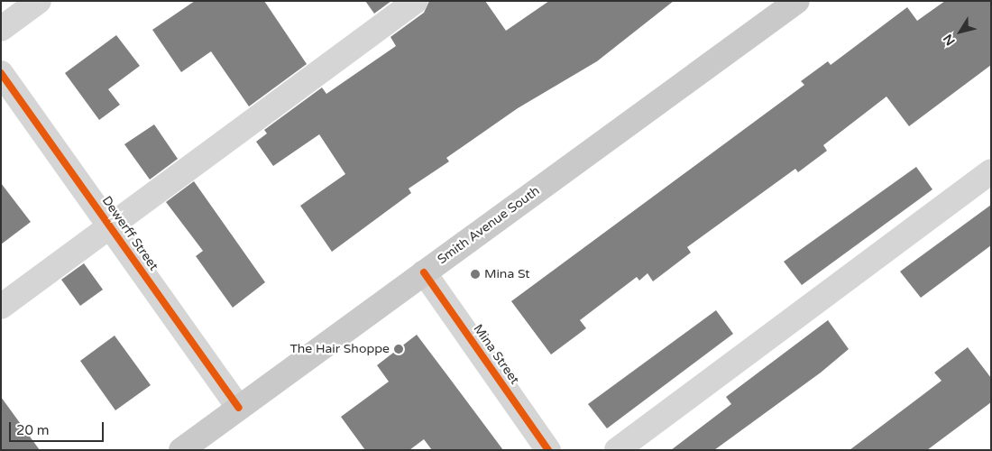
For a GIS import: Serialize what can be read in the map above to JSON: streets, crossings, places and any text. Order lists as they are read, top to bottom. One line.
{"streets":{"main road":["Smith Avenue South"],"street":["Dewerff Street","Mina Street"]},"crossings":[["Smith Avenue South","Dewerff Street"],["Smith Avenue South","Mina Street"]],"places":["Mina St","The Hair Shoppe"],"scale_bar":"20 m","north":"bottom left"}
